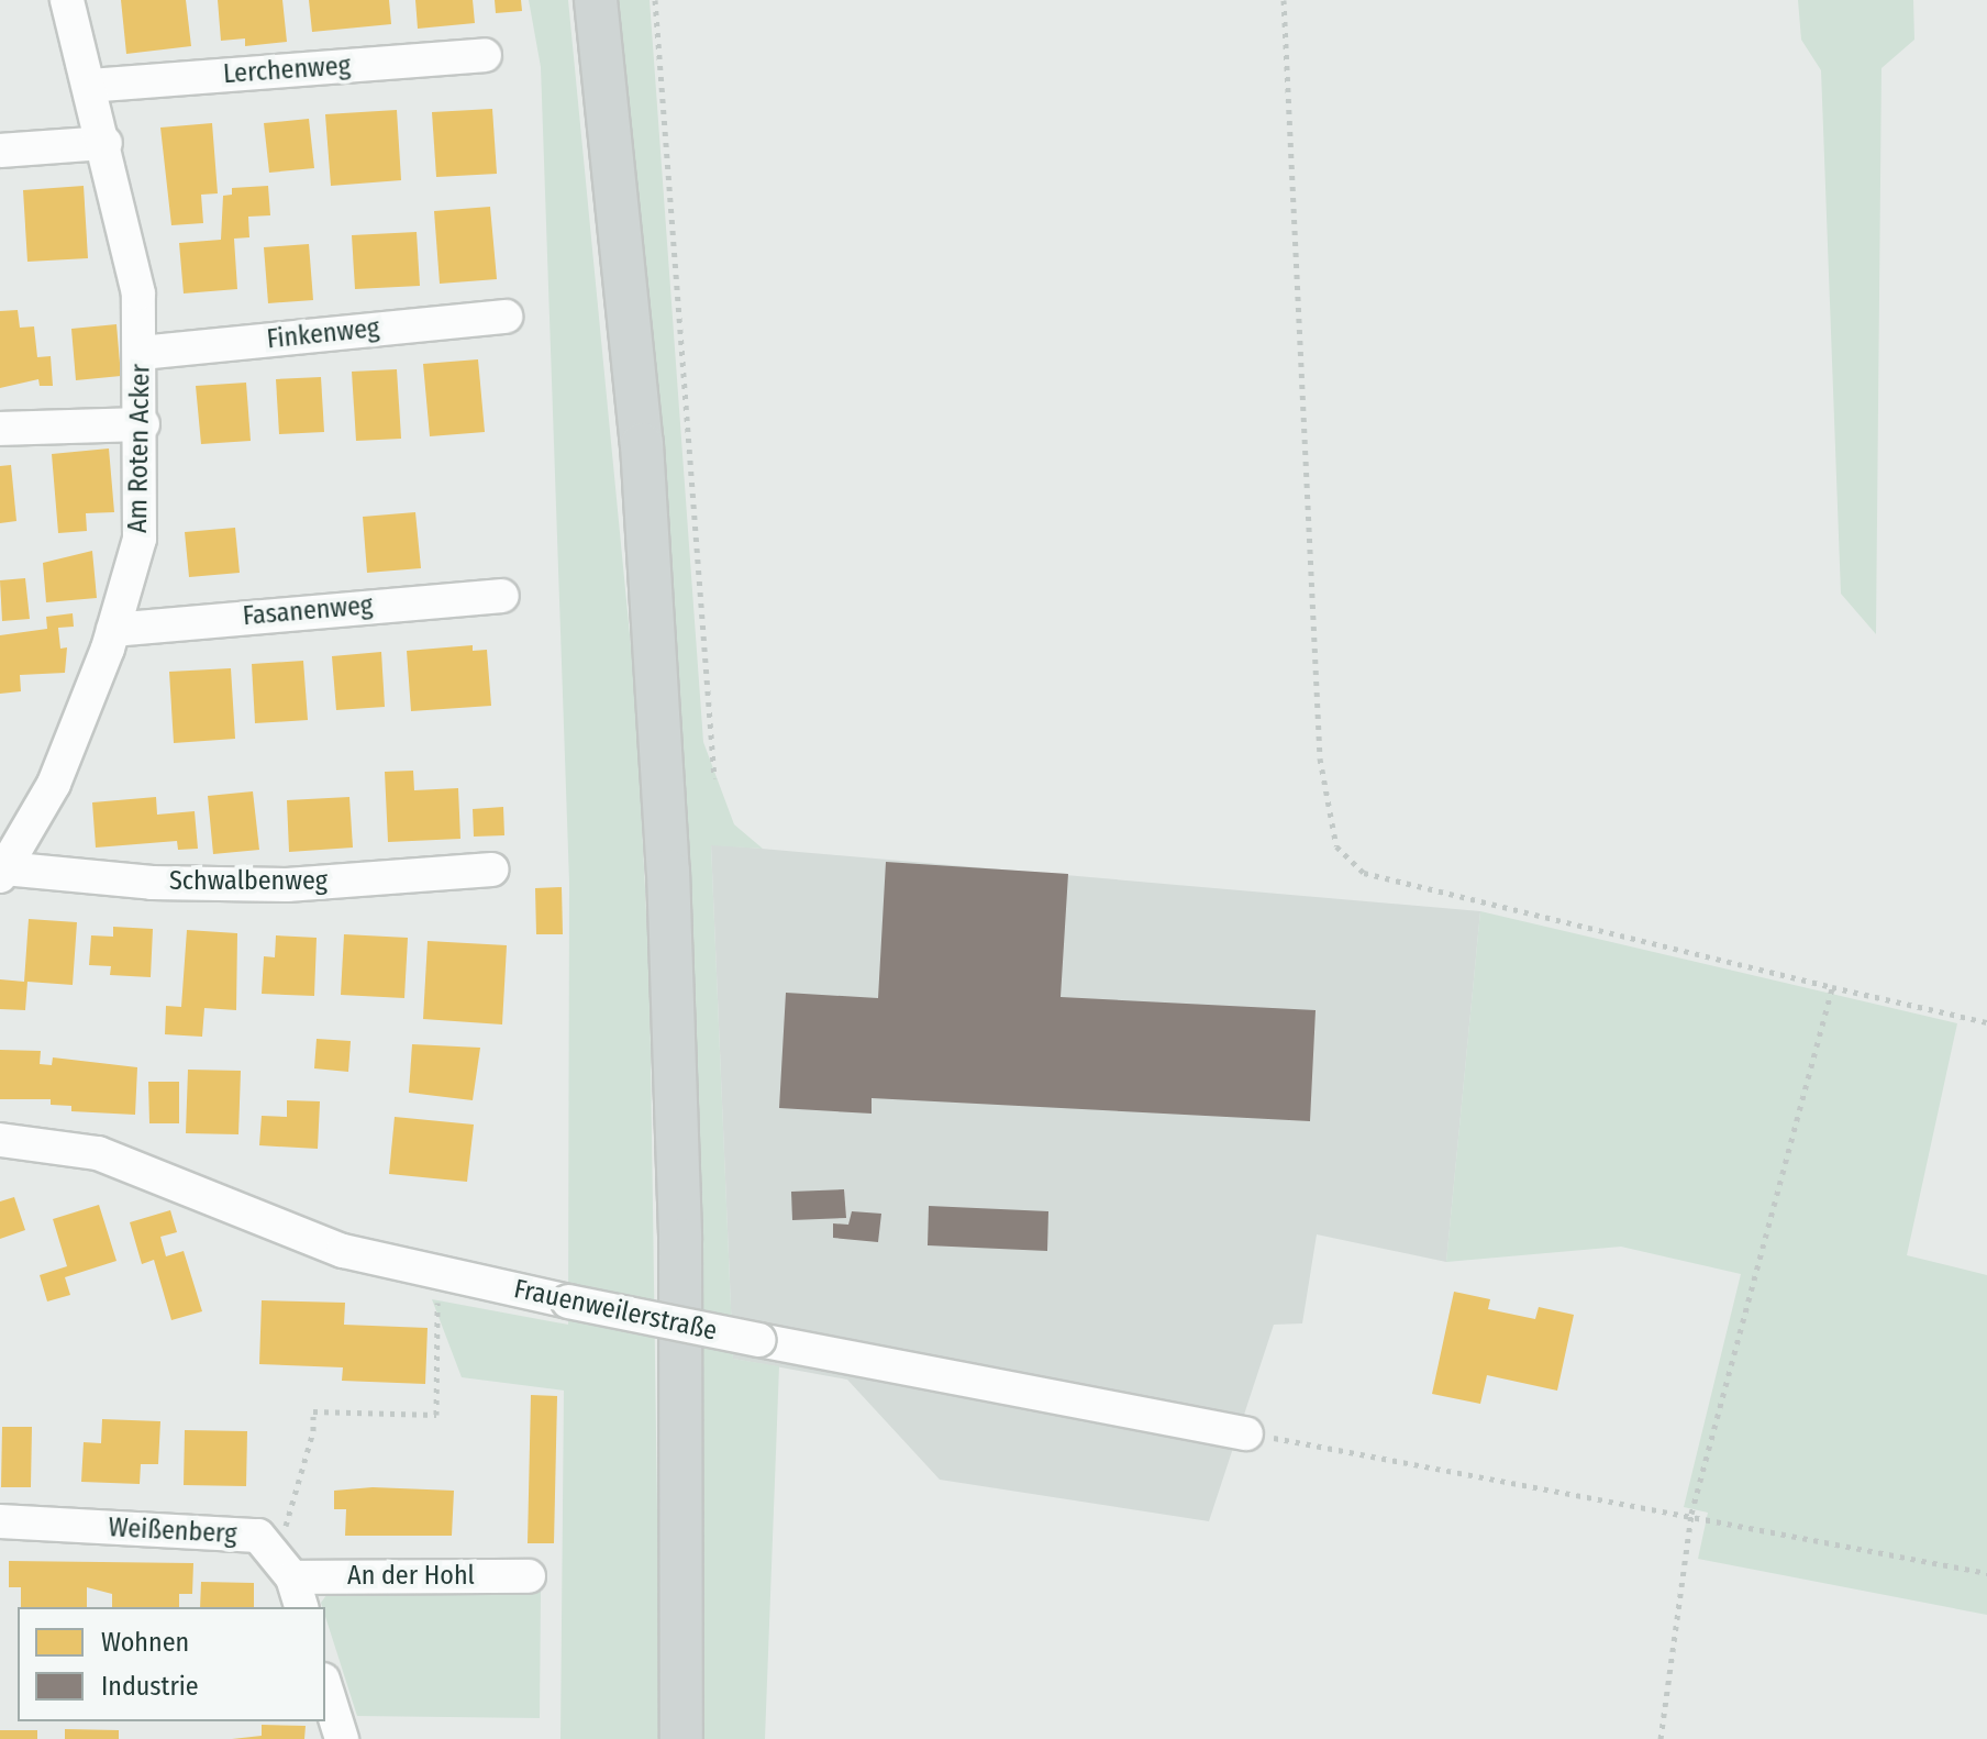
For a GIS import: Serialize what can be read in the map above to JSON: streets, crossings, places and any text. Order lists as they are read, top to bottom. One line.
{"streets":{"street":["Lerchenweg","Finkenweg","Am Roten Acker","Fasanenweg","Schwalbenweg","Frauenweilerstraße","Weißenberg","An der Hohl"]},"crossings":[["Lerchenweg","Am Roten Acker"],["Finkenweg","Am Roten Acker"],["Am Roten Acker","Fasanenweg"],["Am Roten Acker","Schwalbenweg"],["Weißenberg","An der Hohl"]],"legend":["Wohnen","Industrie"]}
